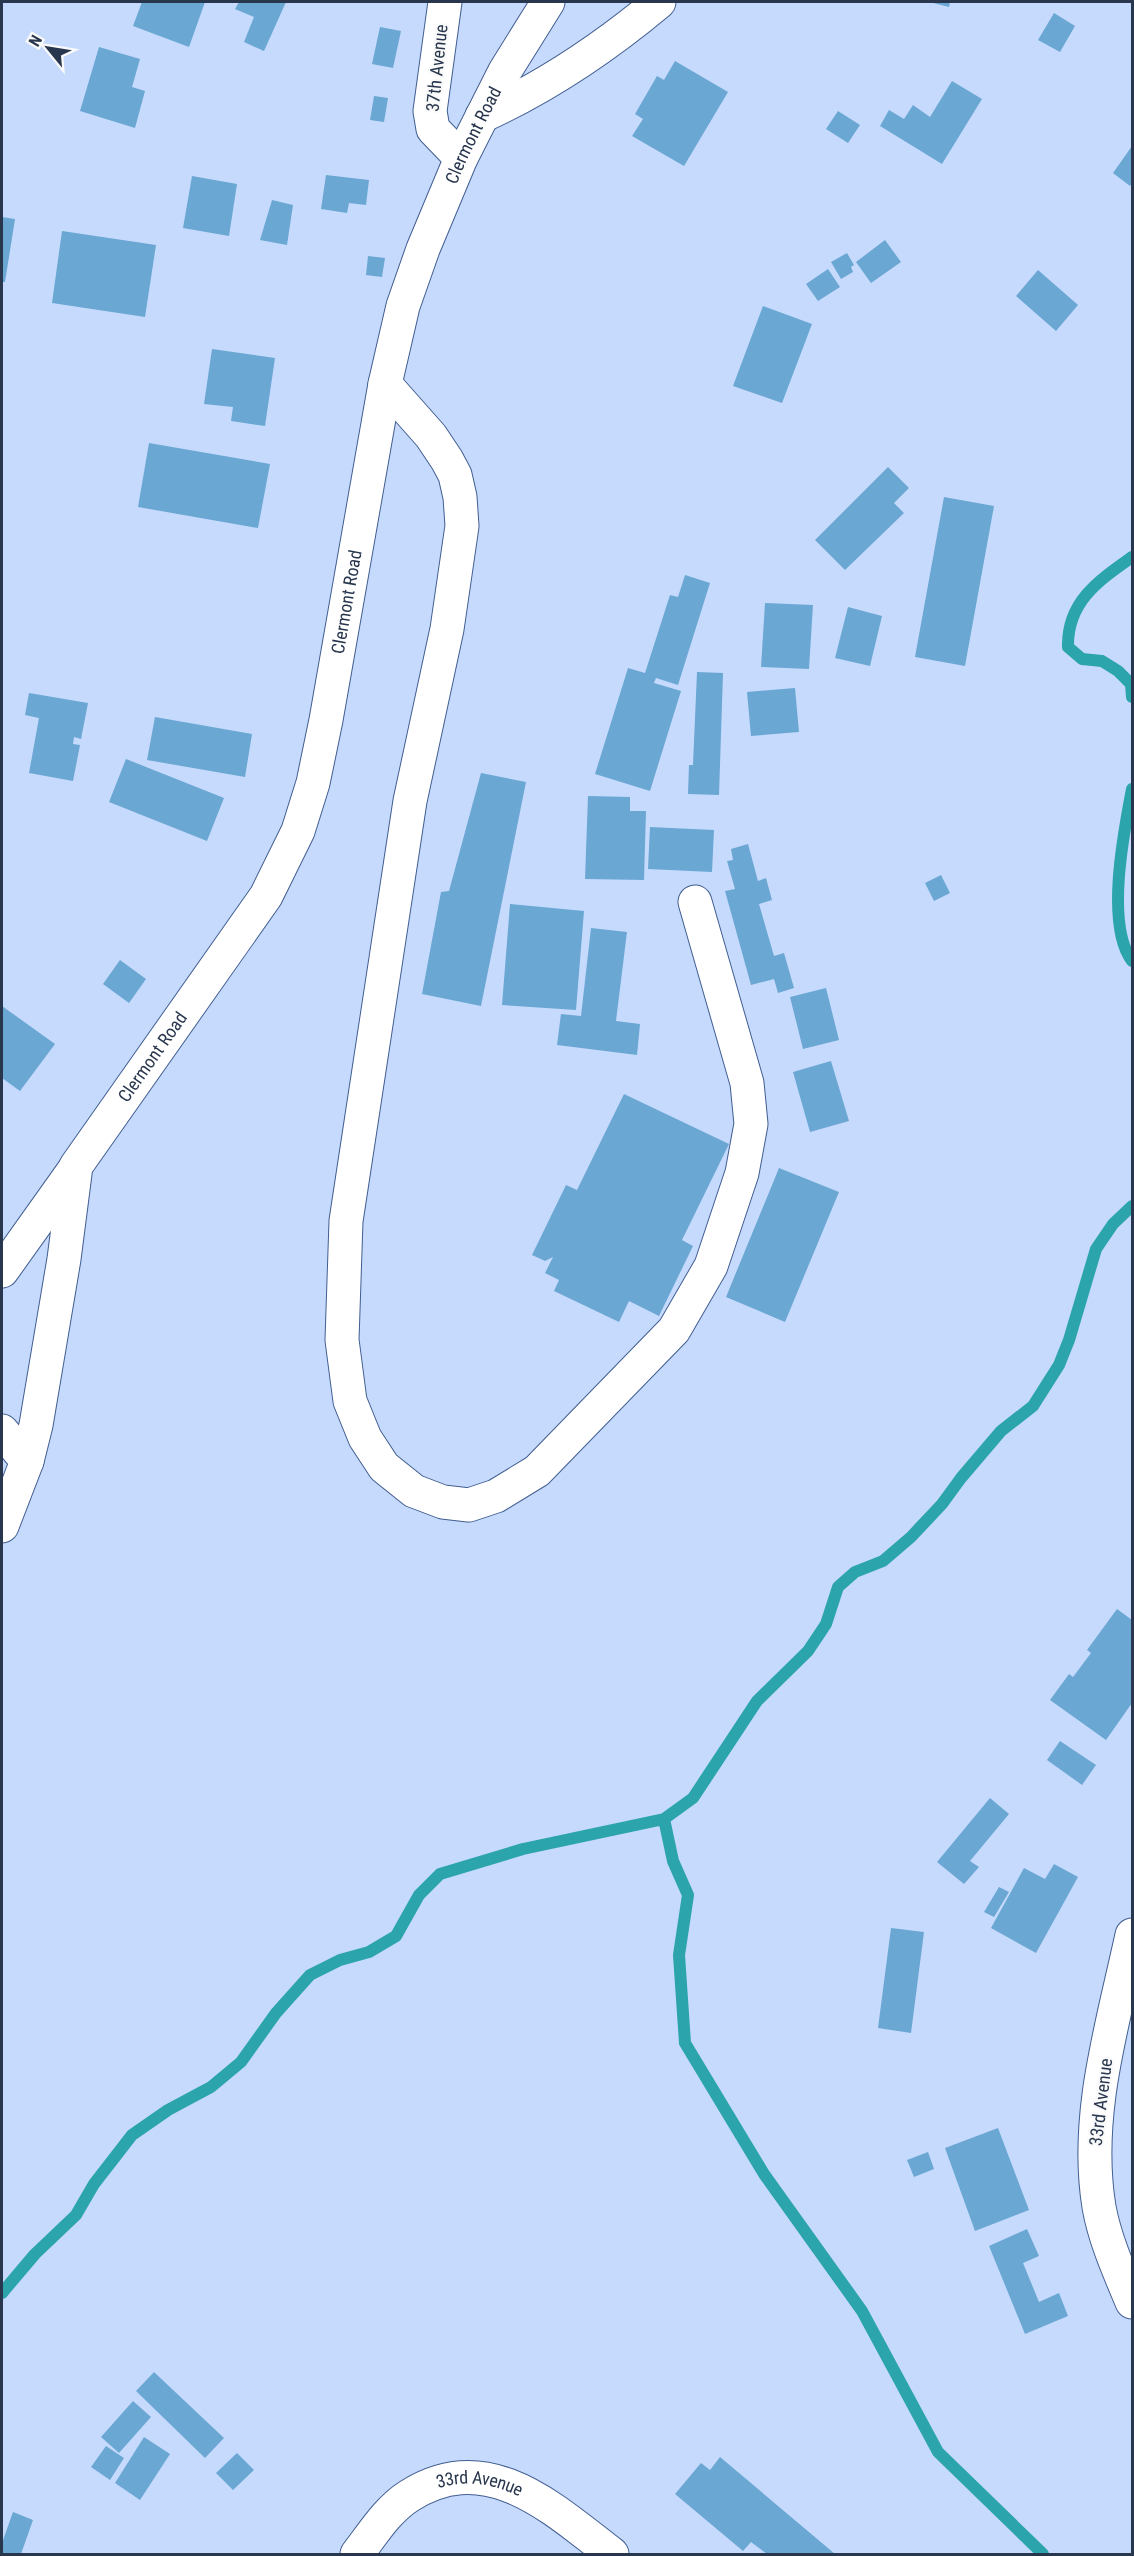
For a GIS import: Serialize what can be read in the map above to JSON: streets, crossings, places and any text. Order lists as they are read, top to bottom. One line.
{"streets":{"street":["37th Avenue","Clermont Road","33rd Avenue"]},"crossings":[["37th Avenue","Clermont Road"]],"north":"top left"}
